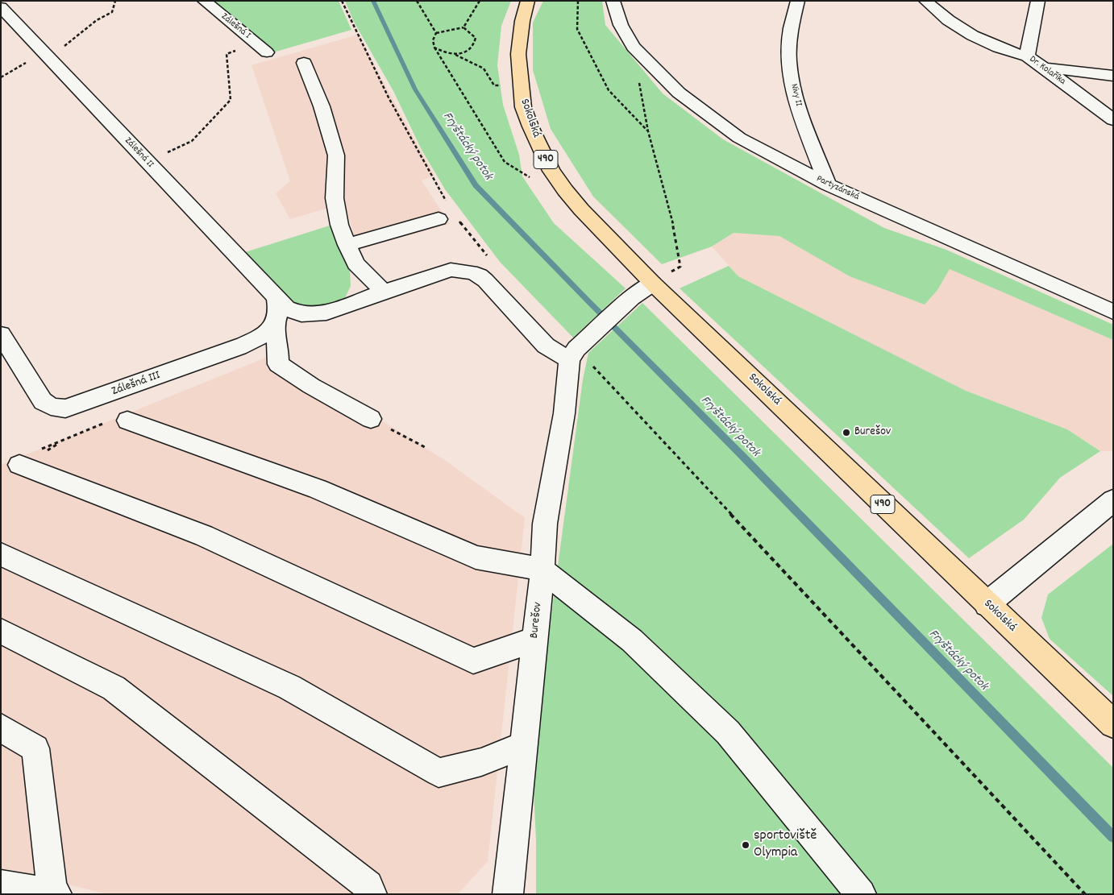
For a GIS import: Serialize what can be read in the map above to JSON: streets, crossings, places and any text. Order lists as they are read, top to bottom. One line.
{"streets":{"main road":["Sokolská","490"],"street":["Zálešná I","Dr. Kolaříka","Nivy II","Zálešná II","Partyzánská","Zálešná III","Burešov"]},"crossings":[["Nivy II","Partyzánská"],["Zálešná II","Burešov"]],"water":["Fryštácký potok"],"places":["Burešov","sportoviště Olympia"]}
